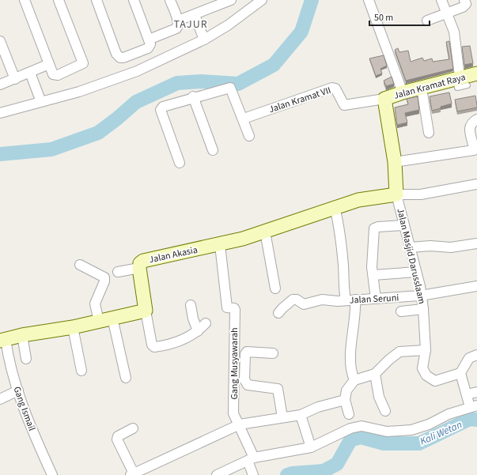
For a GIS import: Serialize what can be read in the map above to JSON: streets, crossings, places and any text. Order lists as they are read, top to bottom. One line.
{"streets":{"street":["Jalan Kramat Raya","Jalan Kramat VII","Jalan Akasia","Jalan Masjid Darusslaam","Jalan Seruni","Gang Musyawarah","Gang Ismail"]},"crossings":[["Jalan Kramat Raya","Jalan Kramat VII"],["Jalan Kramat Raya","Jalan Akasia"],["Jalan Kramat Raya","Jalan Masjid Darusslaam"],["Jalan Akasia","Jalan Masjid Darusslaam"],["Jalan Akasia","Gang Musyawarah"],["Jalan Masjid Darusslaam","Jalan Seruni"]],"districts":["TAJUR"],"water":["Kali Wetan"],"scale_bar":"50 m"}
